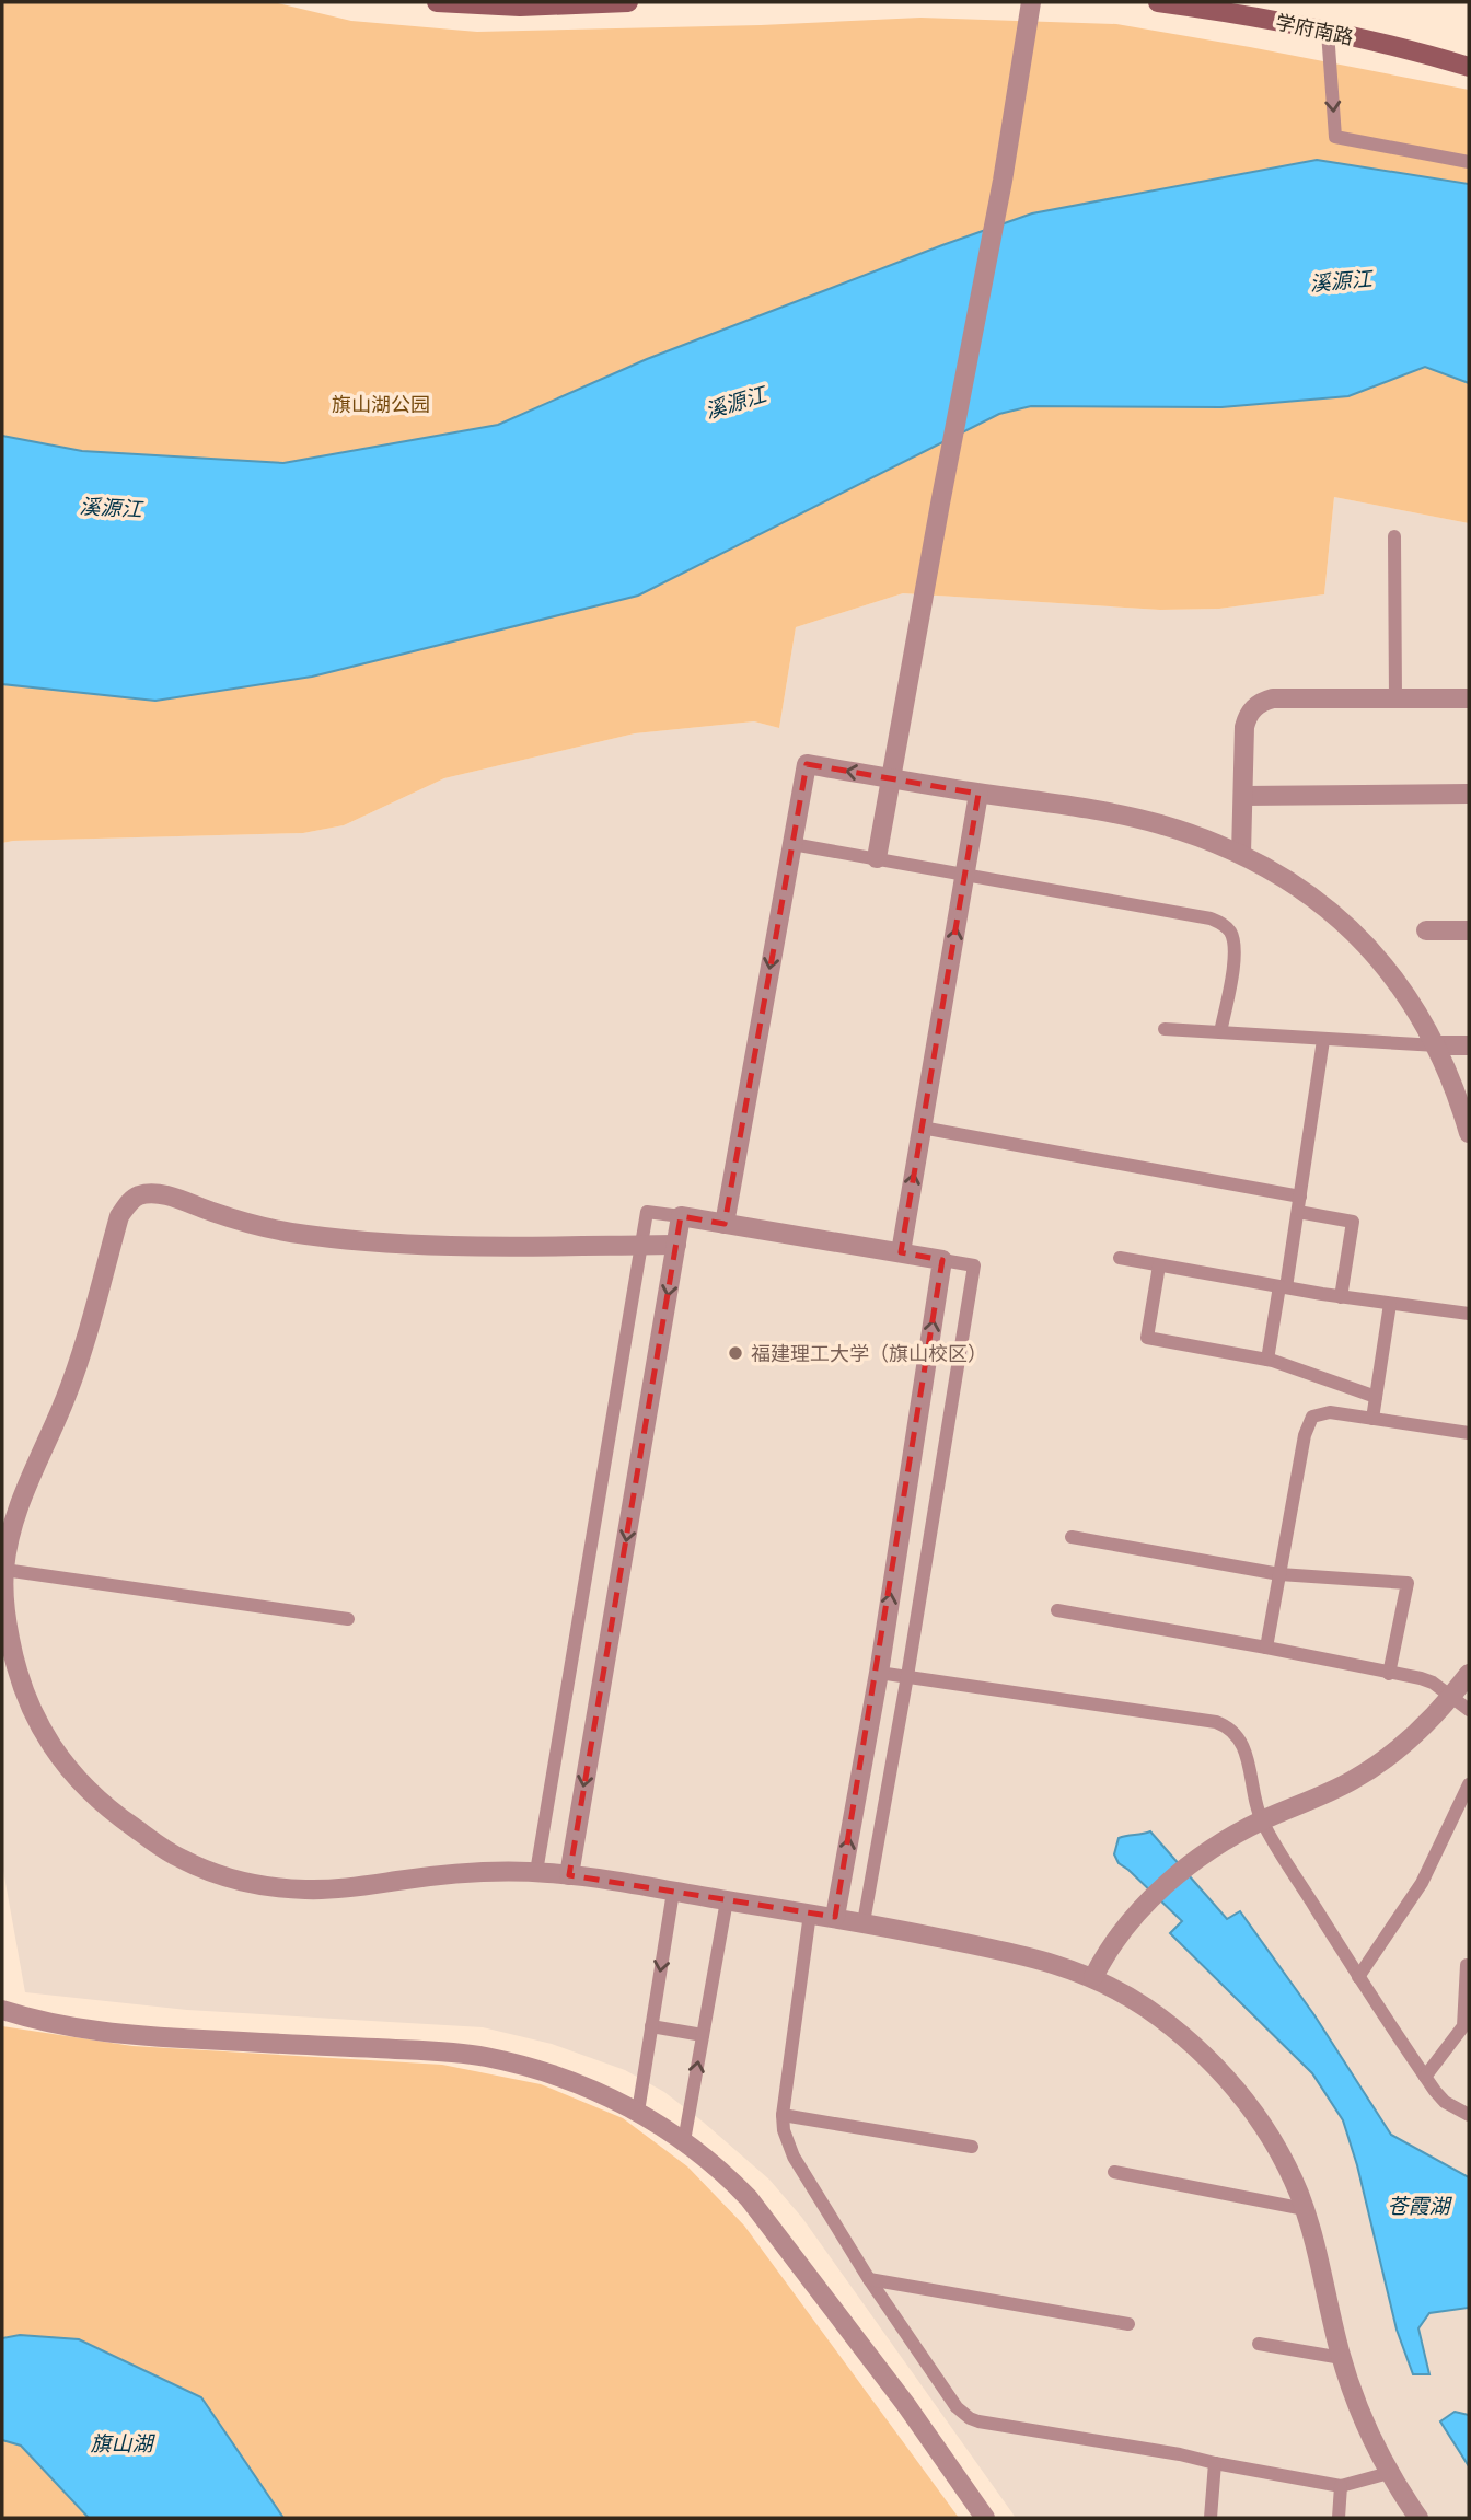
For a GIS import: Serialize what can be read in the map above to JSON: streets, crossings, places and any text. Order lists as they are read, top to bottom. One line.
{"streets":{"main road":["学府南路"]},"water":["溪源江","苍霞湖","旗山湖"],"parks":["旗山湖公园"],"places":["福建理工大学（旗山校区）"]}
